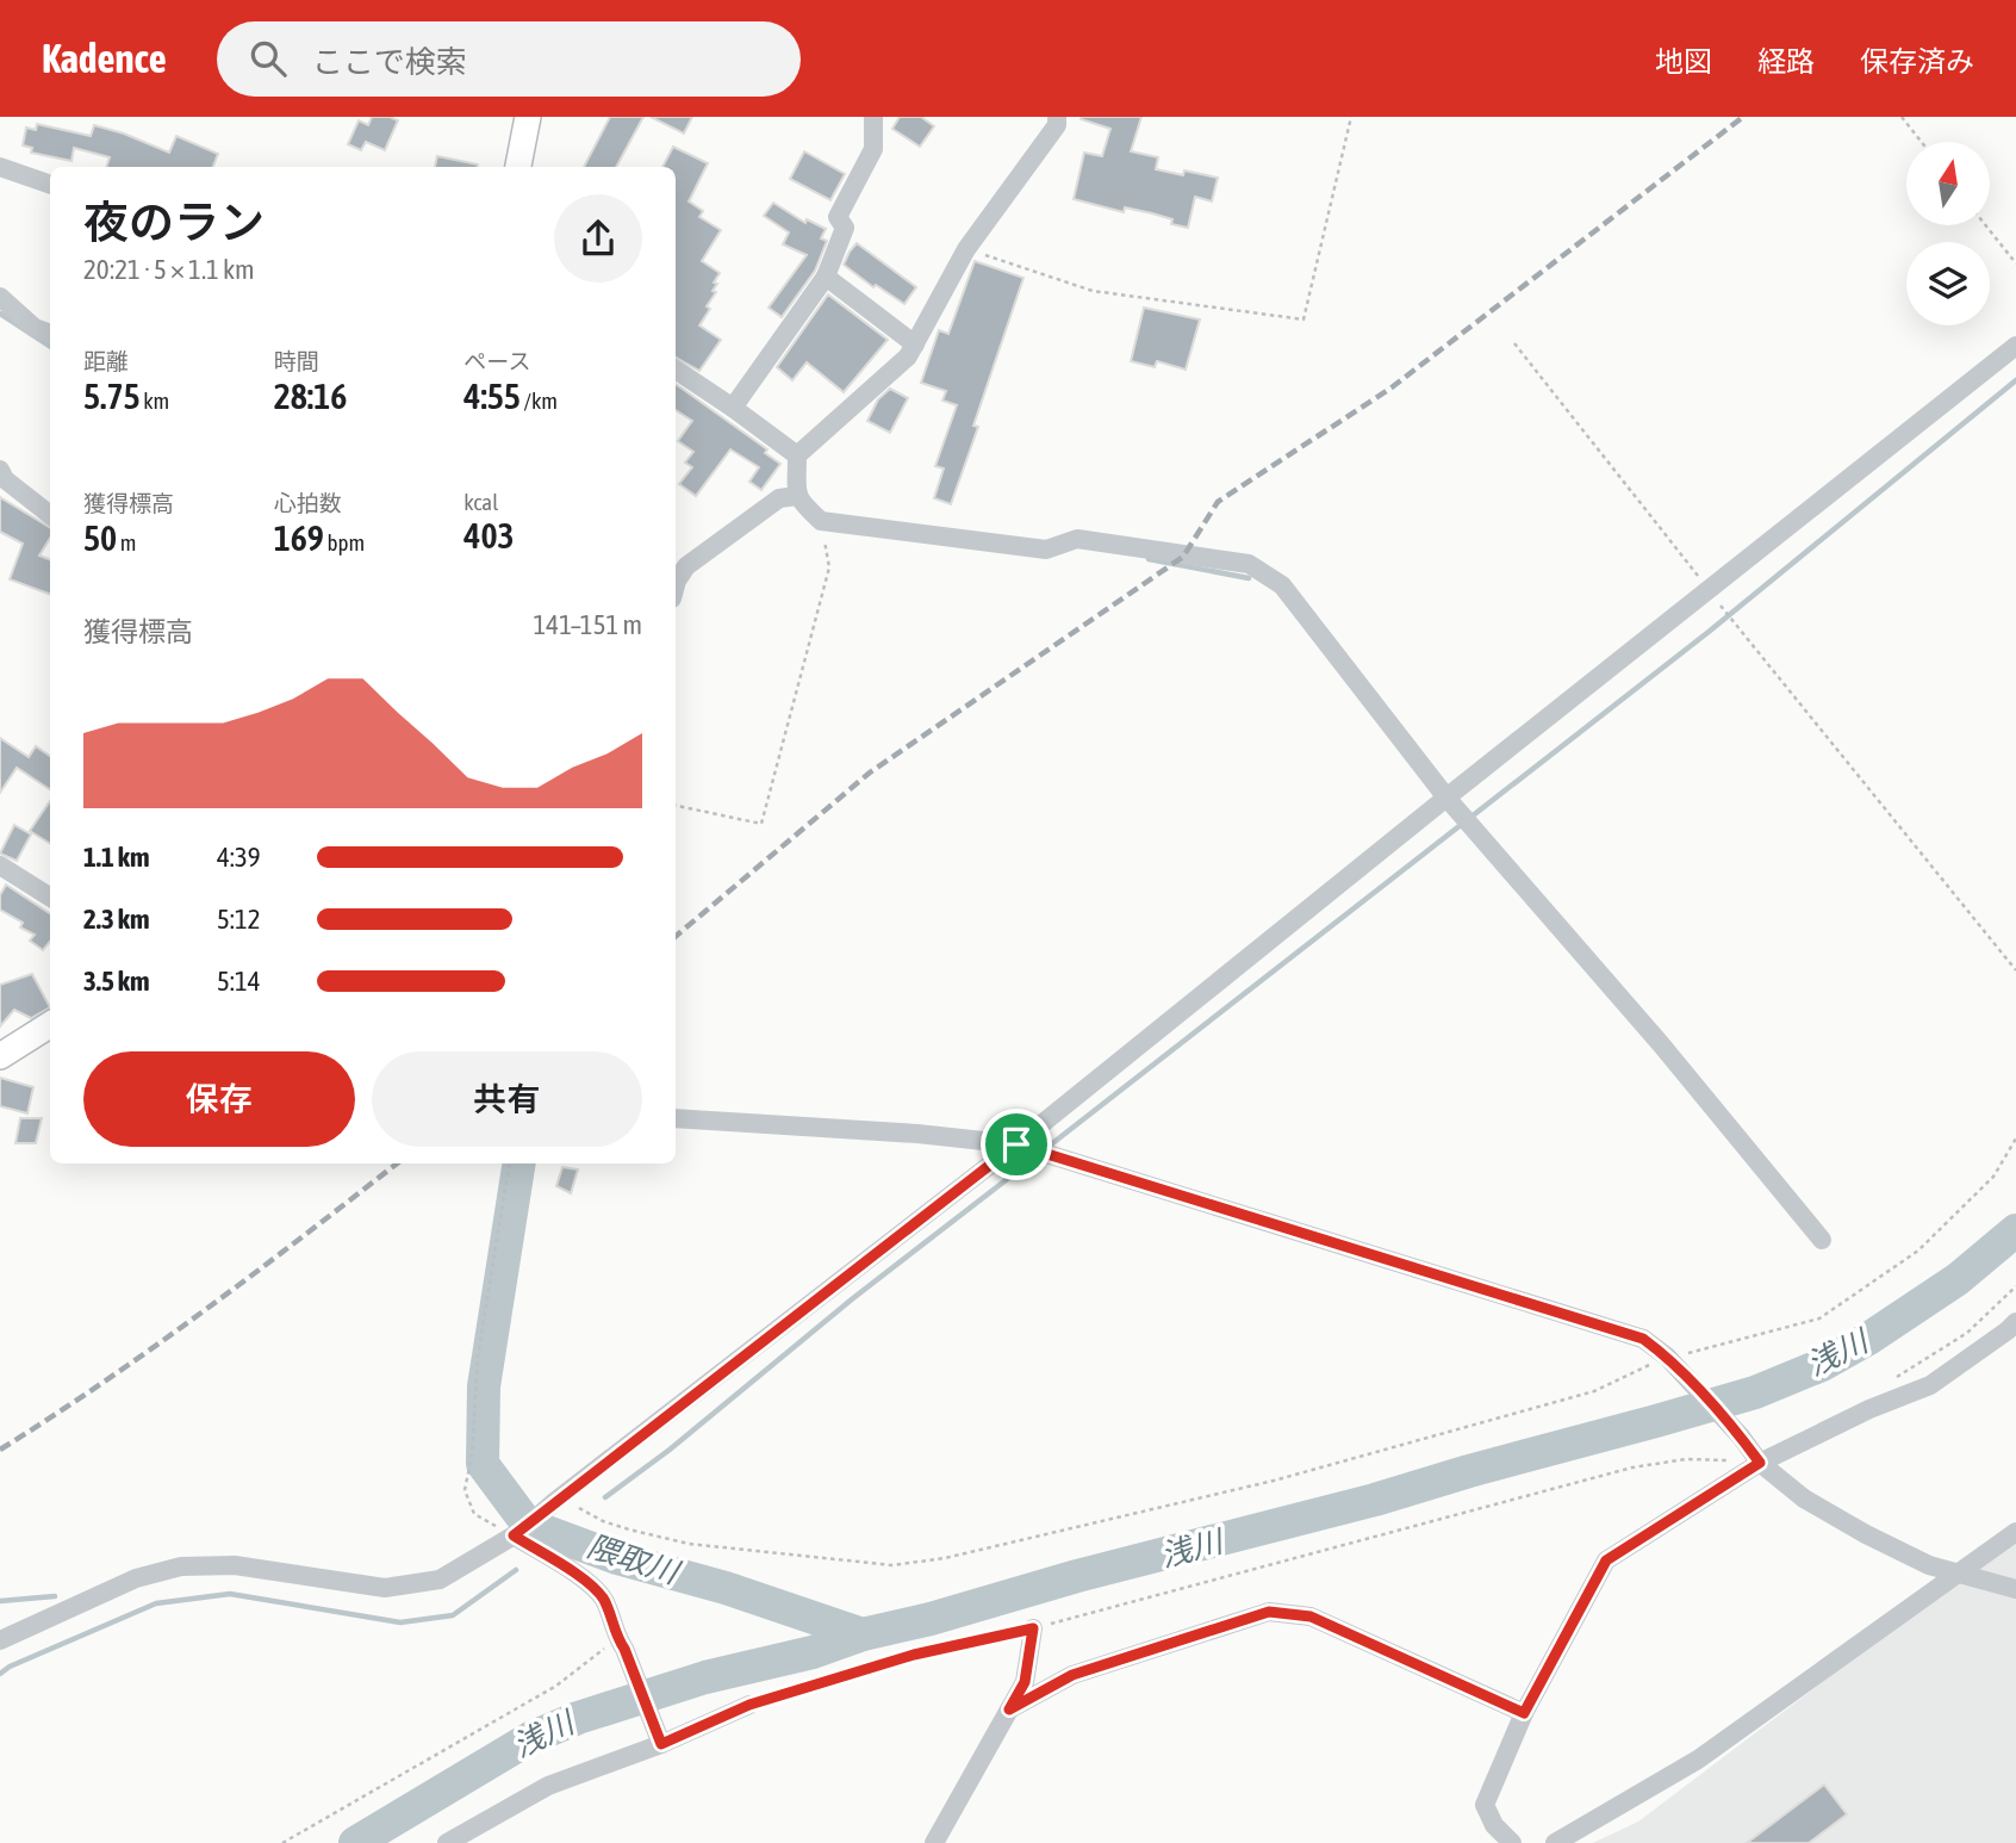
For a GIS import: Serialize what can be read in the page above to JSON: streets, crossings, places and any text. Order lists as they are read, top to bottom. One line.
{"water":["浅川","隈取川"],"north":"top","page":{"header":"Kadence","search":"ここで検索","nav":["地図","経路","保存済み"],"heading":["夜のラン","20:21 · 5 × 1.1 km"],"stats":[["距離","5.75 km"],["時間","28:16"],["ペース","4:55 /km"],["獲得標高","50 m"],["心拍数","169 bpm"],["kcal","403"]],"chart":["獲得標高","141–151 m"],"list":[{"name":"1.1 km","note":"4:39"},{"name":"2.3 km","note":"5:12"},{"name":"3.5 km","note":"5:14"}],"buttons":["保存","共有"]}}
